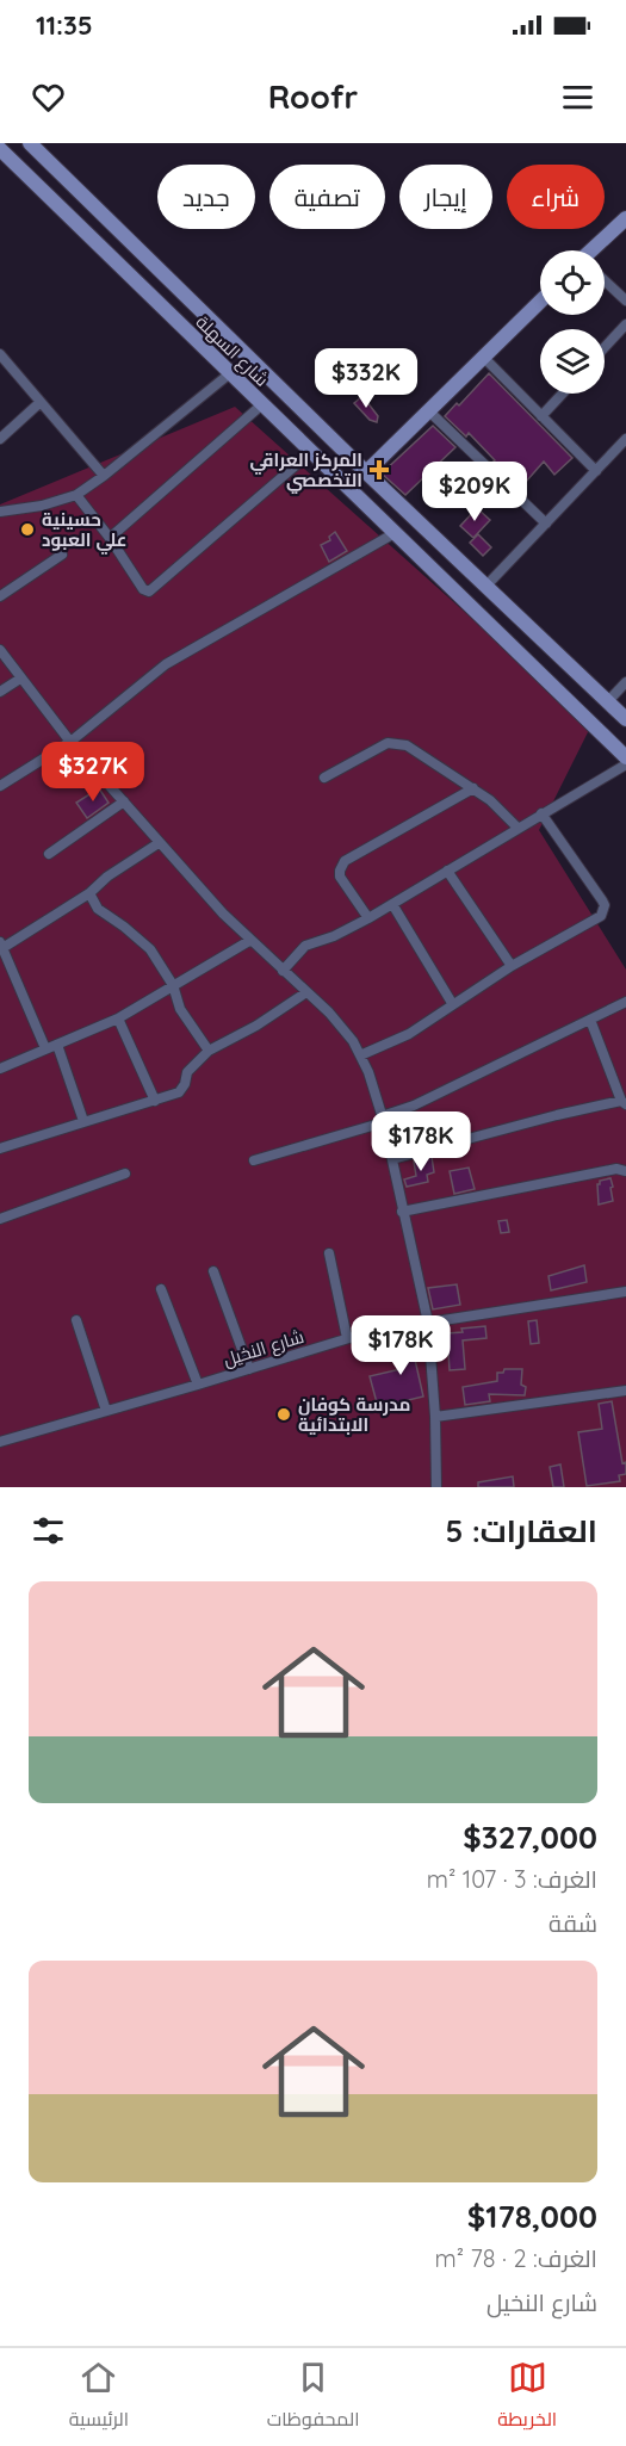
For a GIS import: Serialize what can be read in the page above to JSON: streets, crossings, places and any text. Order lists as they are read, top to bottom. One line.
{"streets":{"main road":["شارع السهلة"],"street":["شارع النخيل"]},"places":{"health":["المركز العراقي التخصصي"],"other":["حسينية علي العبود","مدرسة كوفان الابتدائية"]},"page":{"status":"11:35","header":"Roofr","chip":["شراء","إيجار","تصفية","جديد"],"price":["$332K","$209K","$327K","$178K","$178K"],"heading":"العقارات: 5","list":[{"name":"$327,000","note":"الغرف: 3 · 107 m² · شقة"},{"name":"$178,000","note":"الغرف: 2 · 78 m² · شارع النخيل"}],"tabs":["الخريطة","المحفوظات","الرئيسية"]}}
